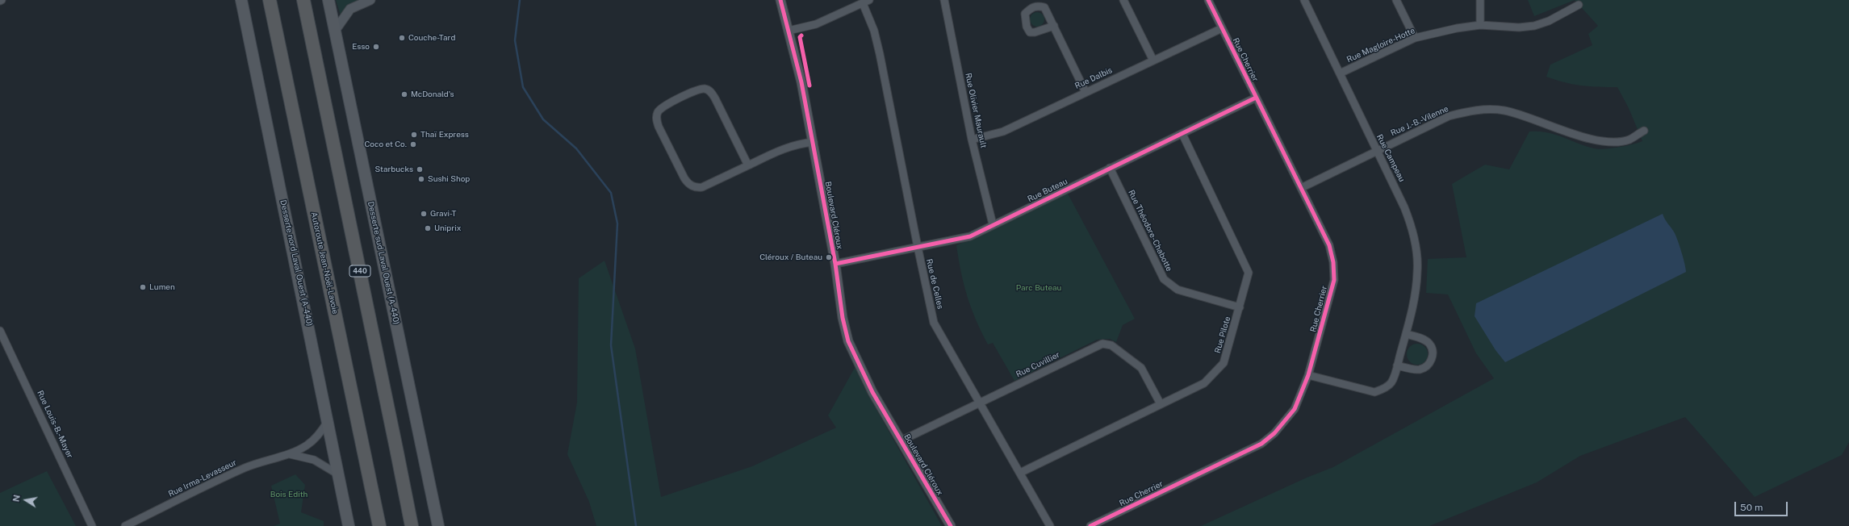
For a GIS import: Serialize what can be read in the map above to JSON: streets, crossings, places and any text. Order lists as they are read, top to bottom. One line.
{"streets":{"highway":["Autoroute Jean-Noël-Lavoie","440"],"main road":["Desserte nord Laval Ouest (A-440)","Desserte sud Laval Ouest (A-440)"],"street":["Rue Magloire-Hotte","Rue Cherrier","Rue Dalbis","Rue Olivier Maurault","Rue J.-B.-Vilenne","Rue Campeau","Rue Buteau","Boulevard Cléroux","Rue Théodore-Chabotte","Rue de Celles","Rue Pilote","Rue Cuvillier","Rue Louis-B.-Mayer","Rue Irma-Levasseur"]},"crossings":[["Rue Magloire-Hotte","Rue Campeau"],["Rue Cherrier","Rue Dalbis"],["Rue Cherrier","Rue J.-B.-Vilenne"],["Rue Cherrier","Rue Campeau"],["Rue Cherrier","Rue Buteau"],["Rue Dalbis","Rue Olivier Maurault"],["Rue Olivier Maurault","Rue Buteau"],["Rue J.-B.-Vilenne","Rue Campeau"],["Rue Buteau","Boulevard Cléroux"],["Rue Buteau","Rue Théodore-Chabotte"],["Rue Buteau","Rue de Celles"],["Rue Buteau","Rue Pilote"],["Boulevard Cléroux","Rue Cuvillier"],["Rue Théodore-Chabotte","Rue Pilote"],["Desserte nord Laval Ouest (A-440)","Rue Irma-Levasseur"],["Rue de Celles","Rue Pilote"],["Rue de Celles","Rue Cuvillier"],["Rue Pilote","Rue Cuvillier"]],"parks":["Parc Buteau","Bois Edith"],"places":["Couche-Tard","Esso","McDonald's","Thaï Express","Coco et Co.","Starbucks","Sushi Shop","Gravi-T","Uniprix","Cléroux / Buteau","Lumen"],"scale_bar":"50 m","north":"left"}
